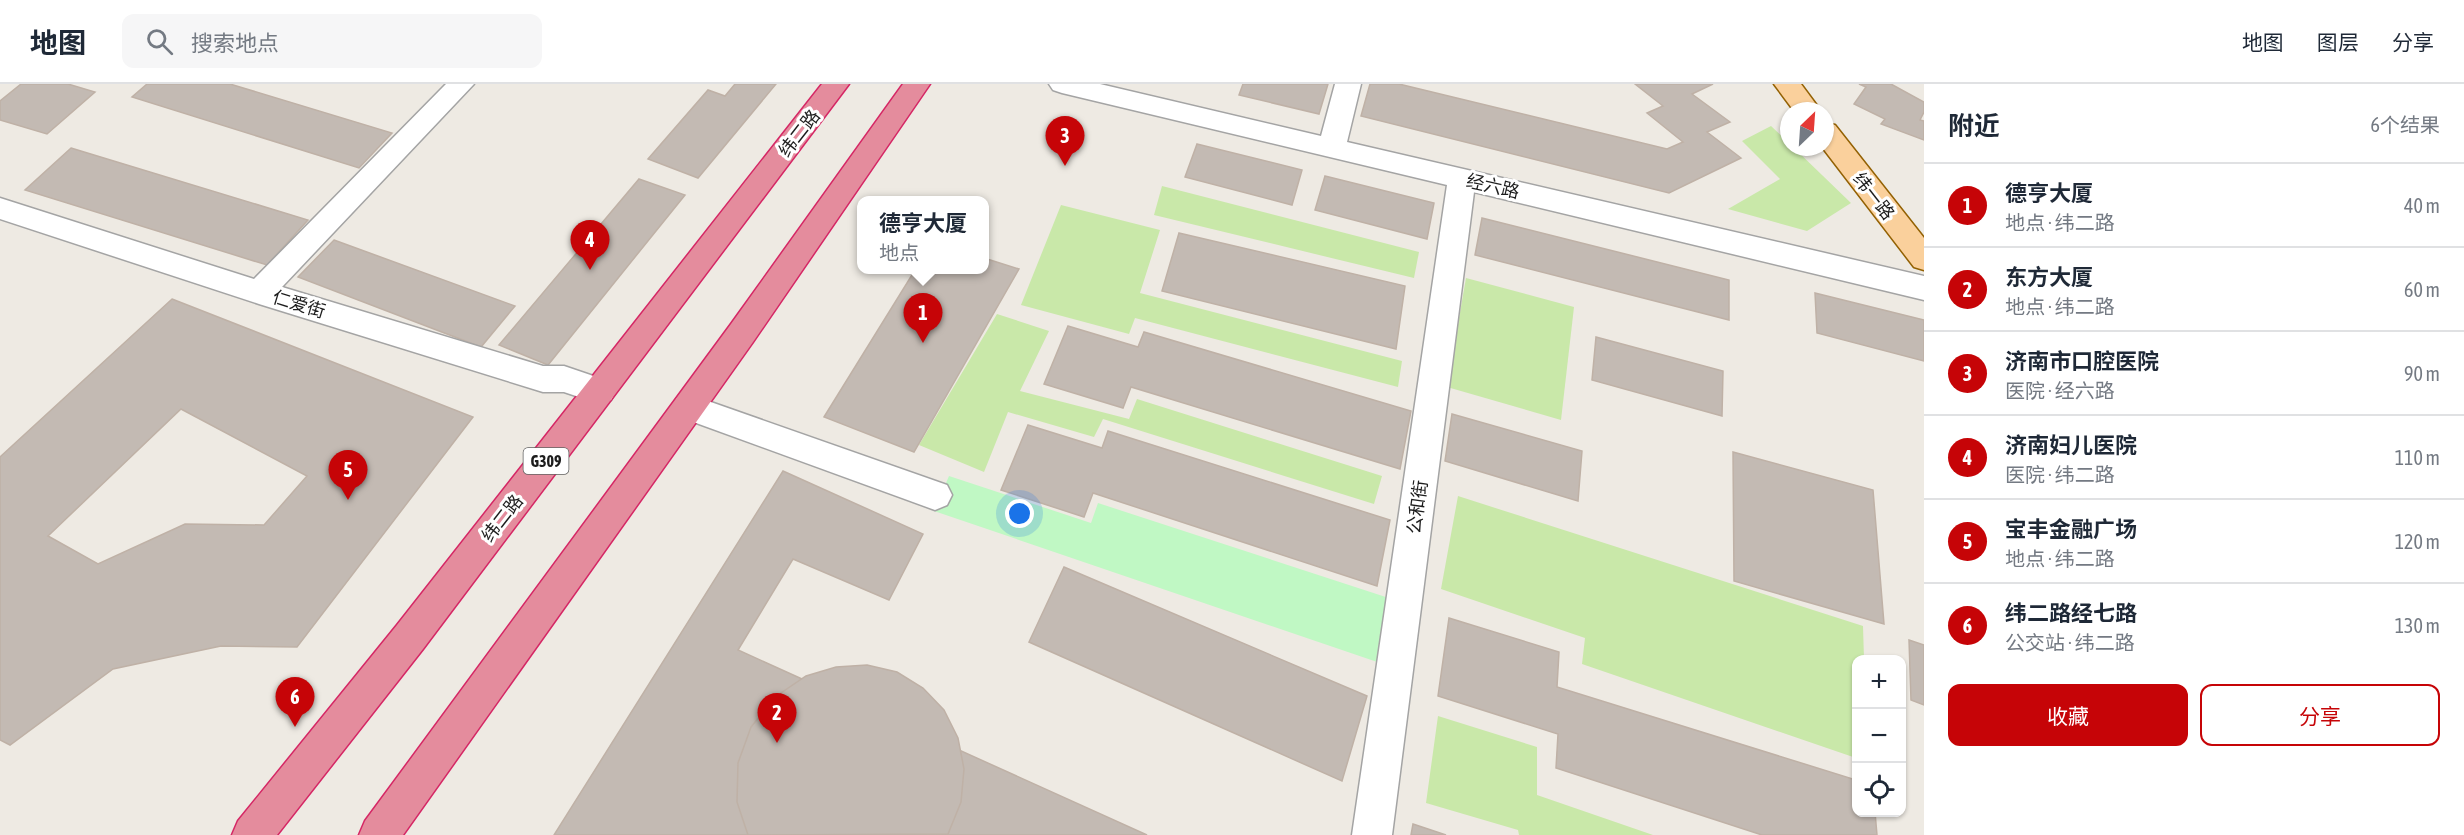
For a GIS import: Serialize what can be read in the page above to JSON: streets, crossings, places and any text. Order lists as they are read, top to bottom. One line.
{"streets":{"highway":["纬二路","G309"],"main road":["纬一路"],"street":["经六路","仁爱街","公和街"]},"crossings":[["纬二路","仁爱街"],["经六路","公和街"]],"north":"top right","page":{"header":"地图","search":"搜索地点","nav":["地图","图层","分享"],"heading":["附近","6个结果"],"pins":["3","4","1","5","6","2"],"list":[{"mark":"1","name":"德亨大厦","note":"地点 · 纬二路","value":"40 m"},{"mark":"2","name":"东方大厦","note":"地点 · 纬二路","value":"60 m"},{"mark":"3","name":"济南市口腔医院","note":"医院 · 经六路","value":"90 m"},{"mark":"4","name":"济南妇儿医院","note":"医院 · 纬二路","value":"110 m"},{"mark":"5","name":"宝丰金融广场","note":"地点 · 纬二路","value":"120 m"},{"mark":"6","name":"纬二路经七路","note":"公交站 · 纬二路","value":"130 m"}],"popup":["德亨大厦","地点"],"map_buttons":["+","−"],"buttons":["收藏","分享"]}}
